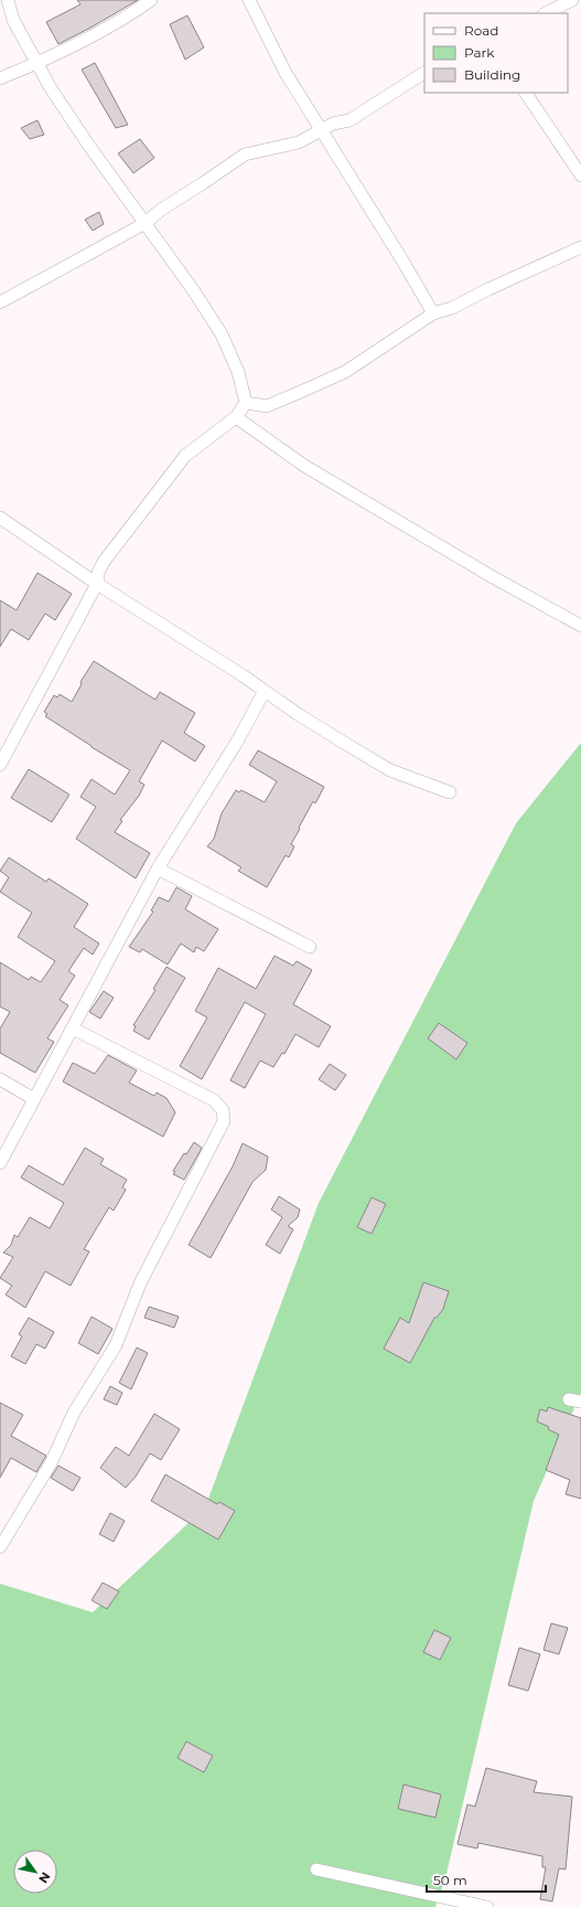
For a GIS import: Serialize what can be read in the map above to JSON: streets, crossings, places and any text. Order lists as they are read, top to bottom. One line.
{"legend":["Road","Park","Building"],"scale_bar":"50 m","north":"bottom right"}
